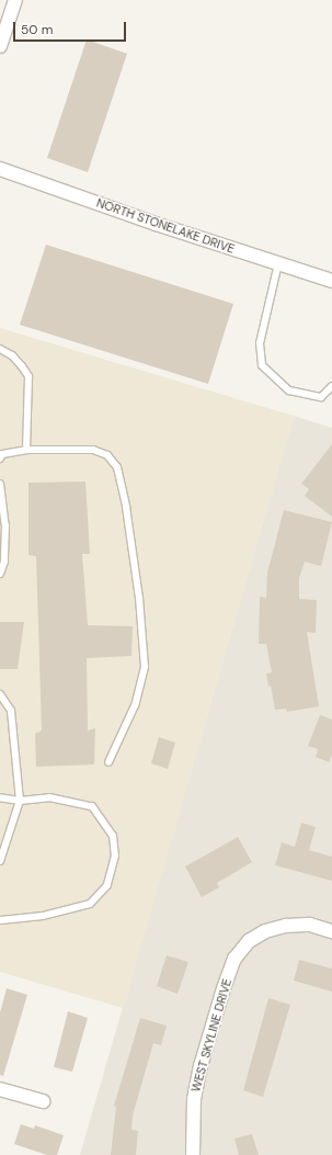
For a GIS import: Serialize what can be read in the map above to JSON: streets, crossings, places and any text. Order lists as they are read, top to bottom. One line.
{"streets":{"street":["NORTH STONELAKE DRIVE","WEST SKYLINE DRIVE"]},"scale_bar":"50 m"}
